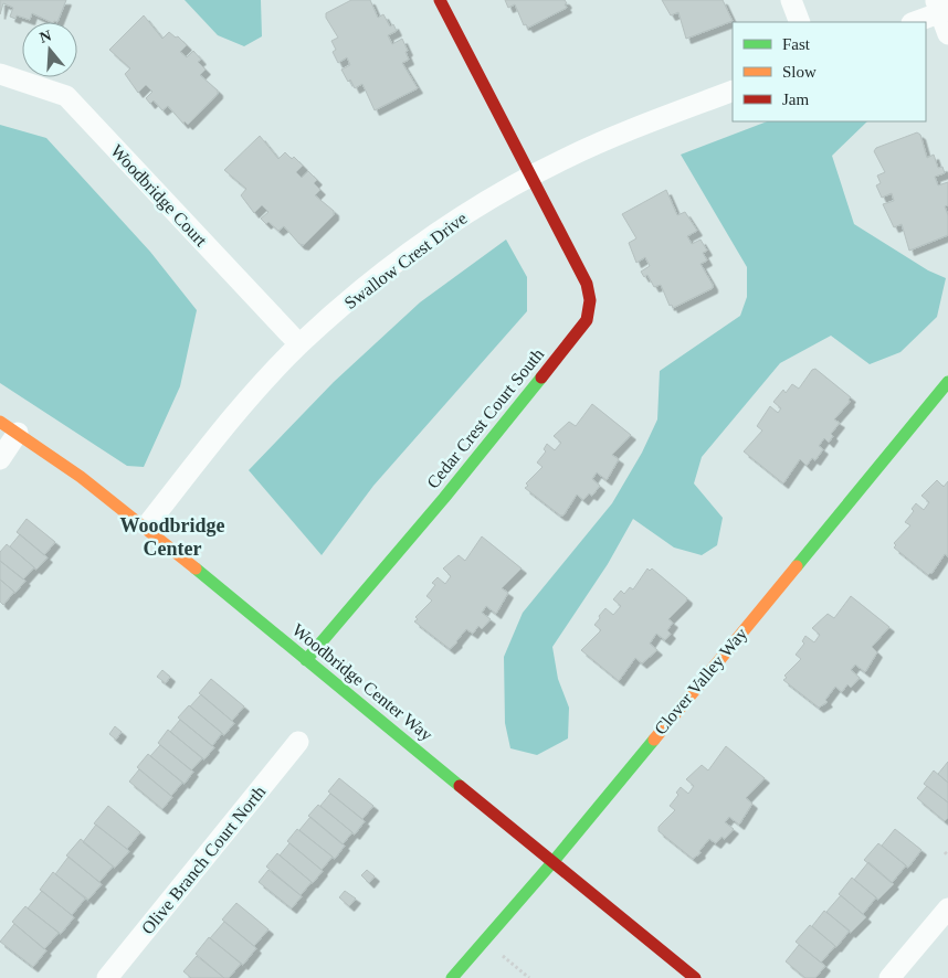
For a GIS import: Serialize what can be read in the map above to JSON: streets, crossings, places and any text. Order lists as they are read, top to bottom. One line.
{"streets":{"street":["Woodbridge Court","Swallow Crest Drive","Cedar Crest Court South","Clover Valley Way","Woodbridge Center Way","Olive Branch Court North"]},"crossings":[["Woodbridge Court","Swallow Crest Drive"],["Swallow Crest Drive","Cedar Crest Court South"],["Swallow Crest Drive","Woodbridge Center Way"],["Cedar Crest Court South","Woodbridge Center Way"],["Clover Valley Way","Woodbridge Center Way"]],"districts":["Woodbridge Center"],"legend":["Fast","Slow","Jam"],"north":"top"}
